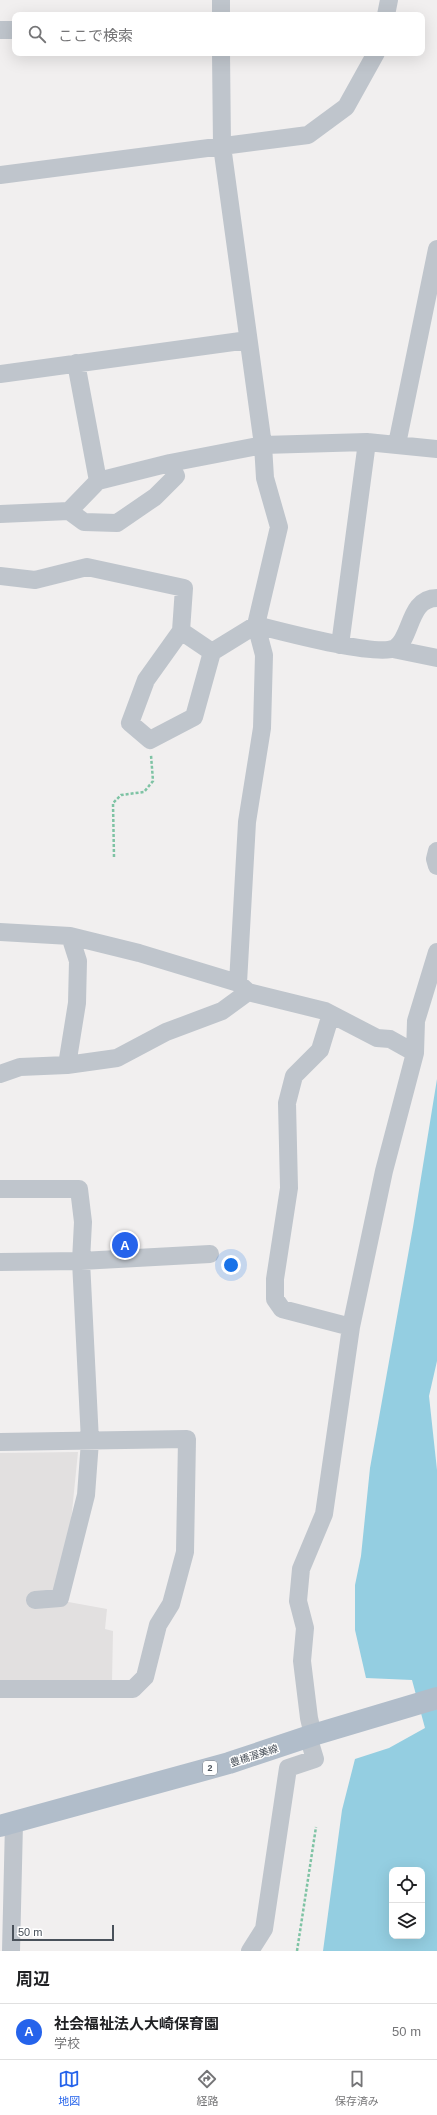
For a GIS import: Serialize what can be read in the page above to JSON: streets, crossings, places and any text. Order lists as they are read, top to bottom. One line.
{"streets":{"main road":["豊橋渥美線","2"]},"scale_bar":"50 m","page":{"search":"ここで検索","pins":"A","scale":"50 m","heading":"周辺","list":[{"mark":"A","name":"社会福祉法人大崎保育園","note":"学校","value":"50 m"}],"nav":["地図","経路","保存済み"]}}
